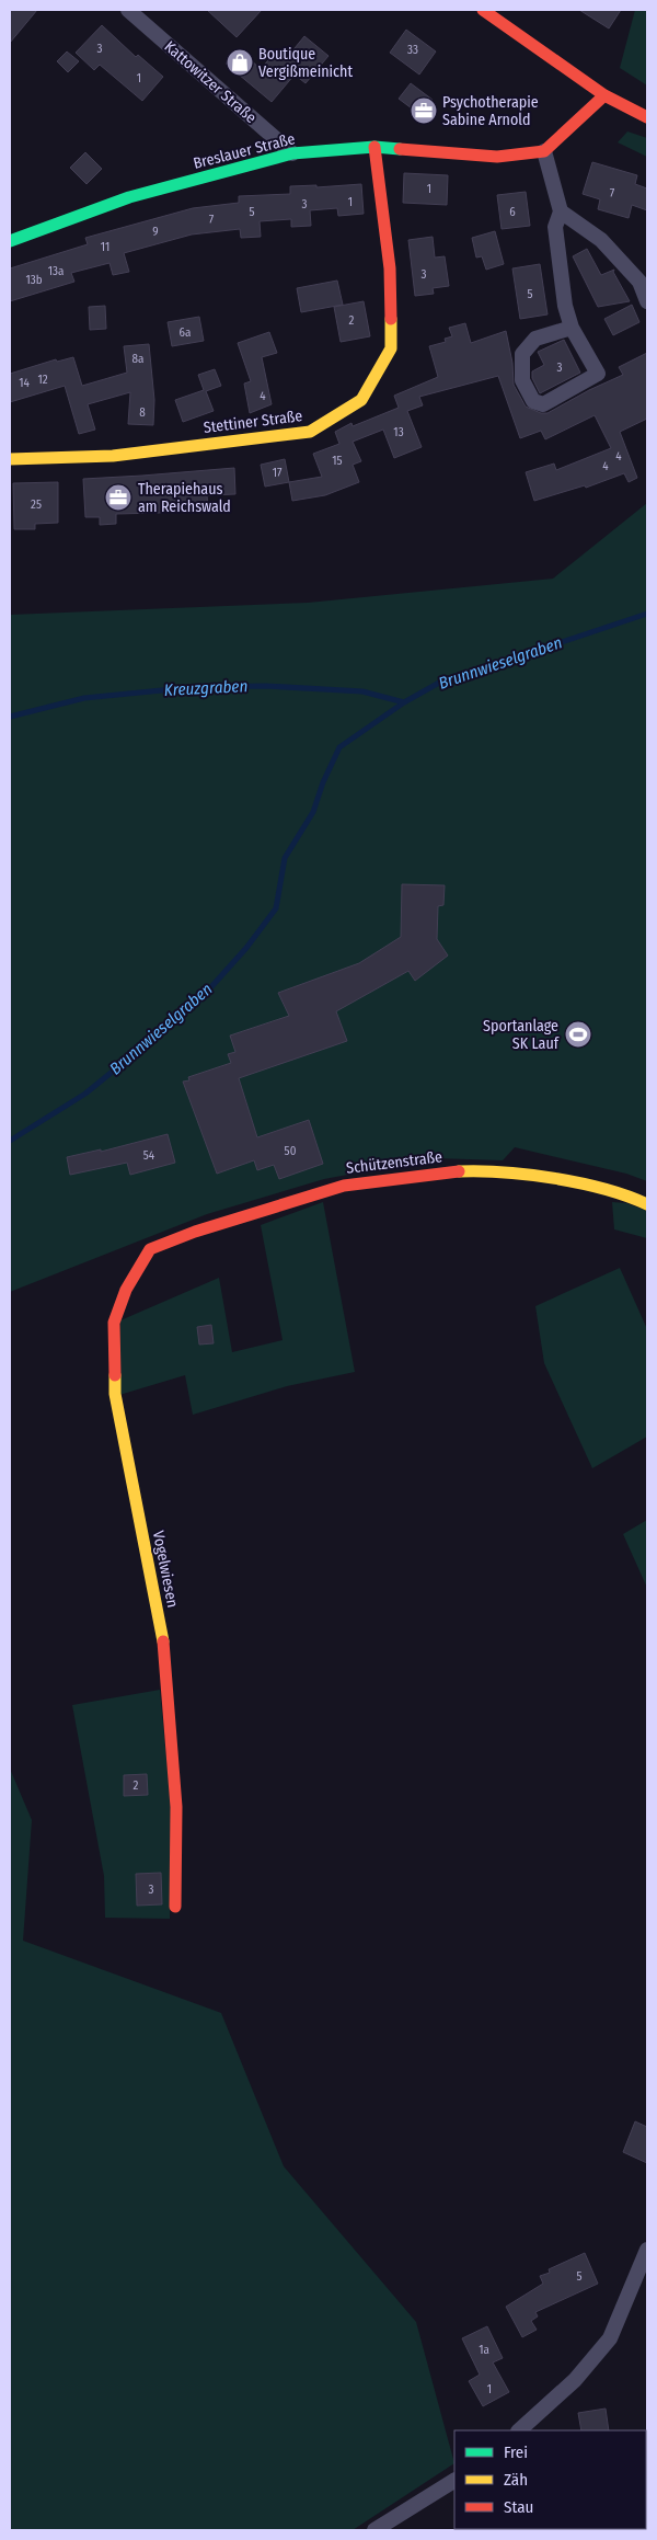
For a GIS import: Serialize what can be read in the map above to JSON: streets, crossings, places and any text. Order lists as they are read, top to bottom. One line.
{"streets":{"street":["Kattowitzer Straße","Breslauer Straße","Stettiner Straße","Schützenstraße","Vogelwiesen"]},"crossings":[["Kattowitzer Straße","Breslauer Straße"],["Breslauer Straße","Stettiner Straße"],["Schützenstraße","Vogelwiesen"]],"water":["Brunnwieselgraben","Kreuzgraben"],"places":{"shop":["Boutique Vergißmeinicht"],"office":["Psychotherapie Sabine Arnold","Therapiehaus am Reichswald"],"sports":["Sportanlage SK Lauf"]},"house_numbers":["3","33","1","1","7","1","3","5","6","7","9","11","13a","3","13b","5","2","6a","8a","3","12","14","4","8","13","4","15","4","17","25","50","54","2","3","5","1a","1"],"legend":["Frei","Zäh","Stau"]}
